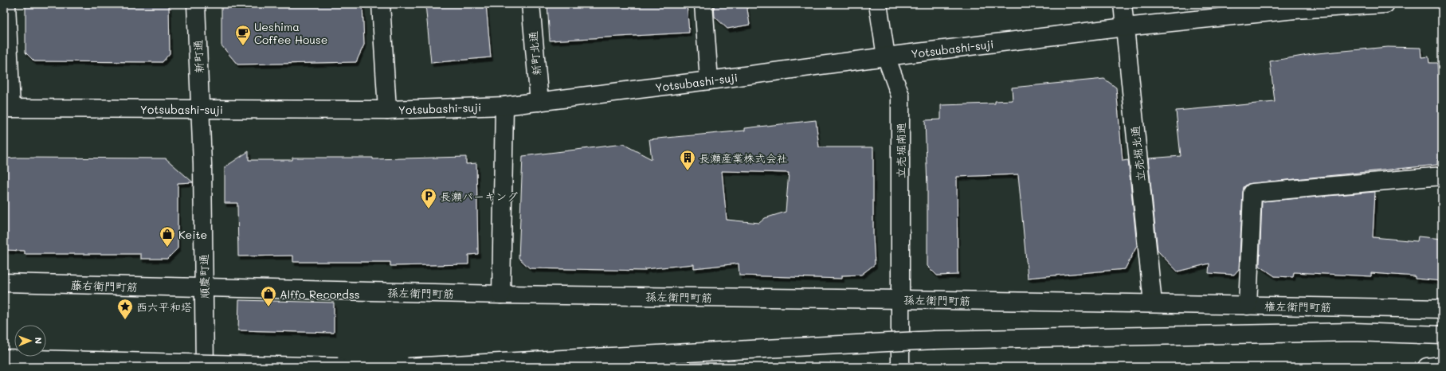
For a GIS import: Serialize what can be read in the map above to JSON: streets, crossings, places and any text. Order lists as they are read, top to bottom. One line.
{"streets":{"main road":["Yotsubashi-suji","新町北通","新町通","立売堀南通","立売堀北通","順慶町通","藤右衛門町筋","孫左衛門町筋","権左衛門町筋"]},"crossings":[["Yotsubashi-suji","新町北通"],["Yotsubashi-suji","新町通"],["Yotsubashi-suji","立売堀南通"],["Yotsubashi-suji","立売堀北通"],["Yotsubashi-suji","順慶町通"],["新町通","順慶町通"],["立売堀南通","孫左衛門町筋"],["立売堀北通","孫左衛門町筋"],["立売堀北通","権左衛門町筋"],["順慶町通","藤右衛門町筋"],["順慶町通","孫左衛門町筋"],["藤右衛門町筋","孫左衛門町筋"],["孫左衛門町筋","権左衛門町筋"]],"places":{"cafe":["Ueshima Coffee House"],"building":["長瀬産業株式会社"],"parking":["長瀬パーキング"],"shop":["Keite","Alffo Recordss"],"place":["西六平和塔"]},"north":"right"}
